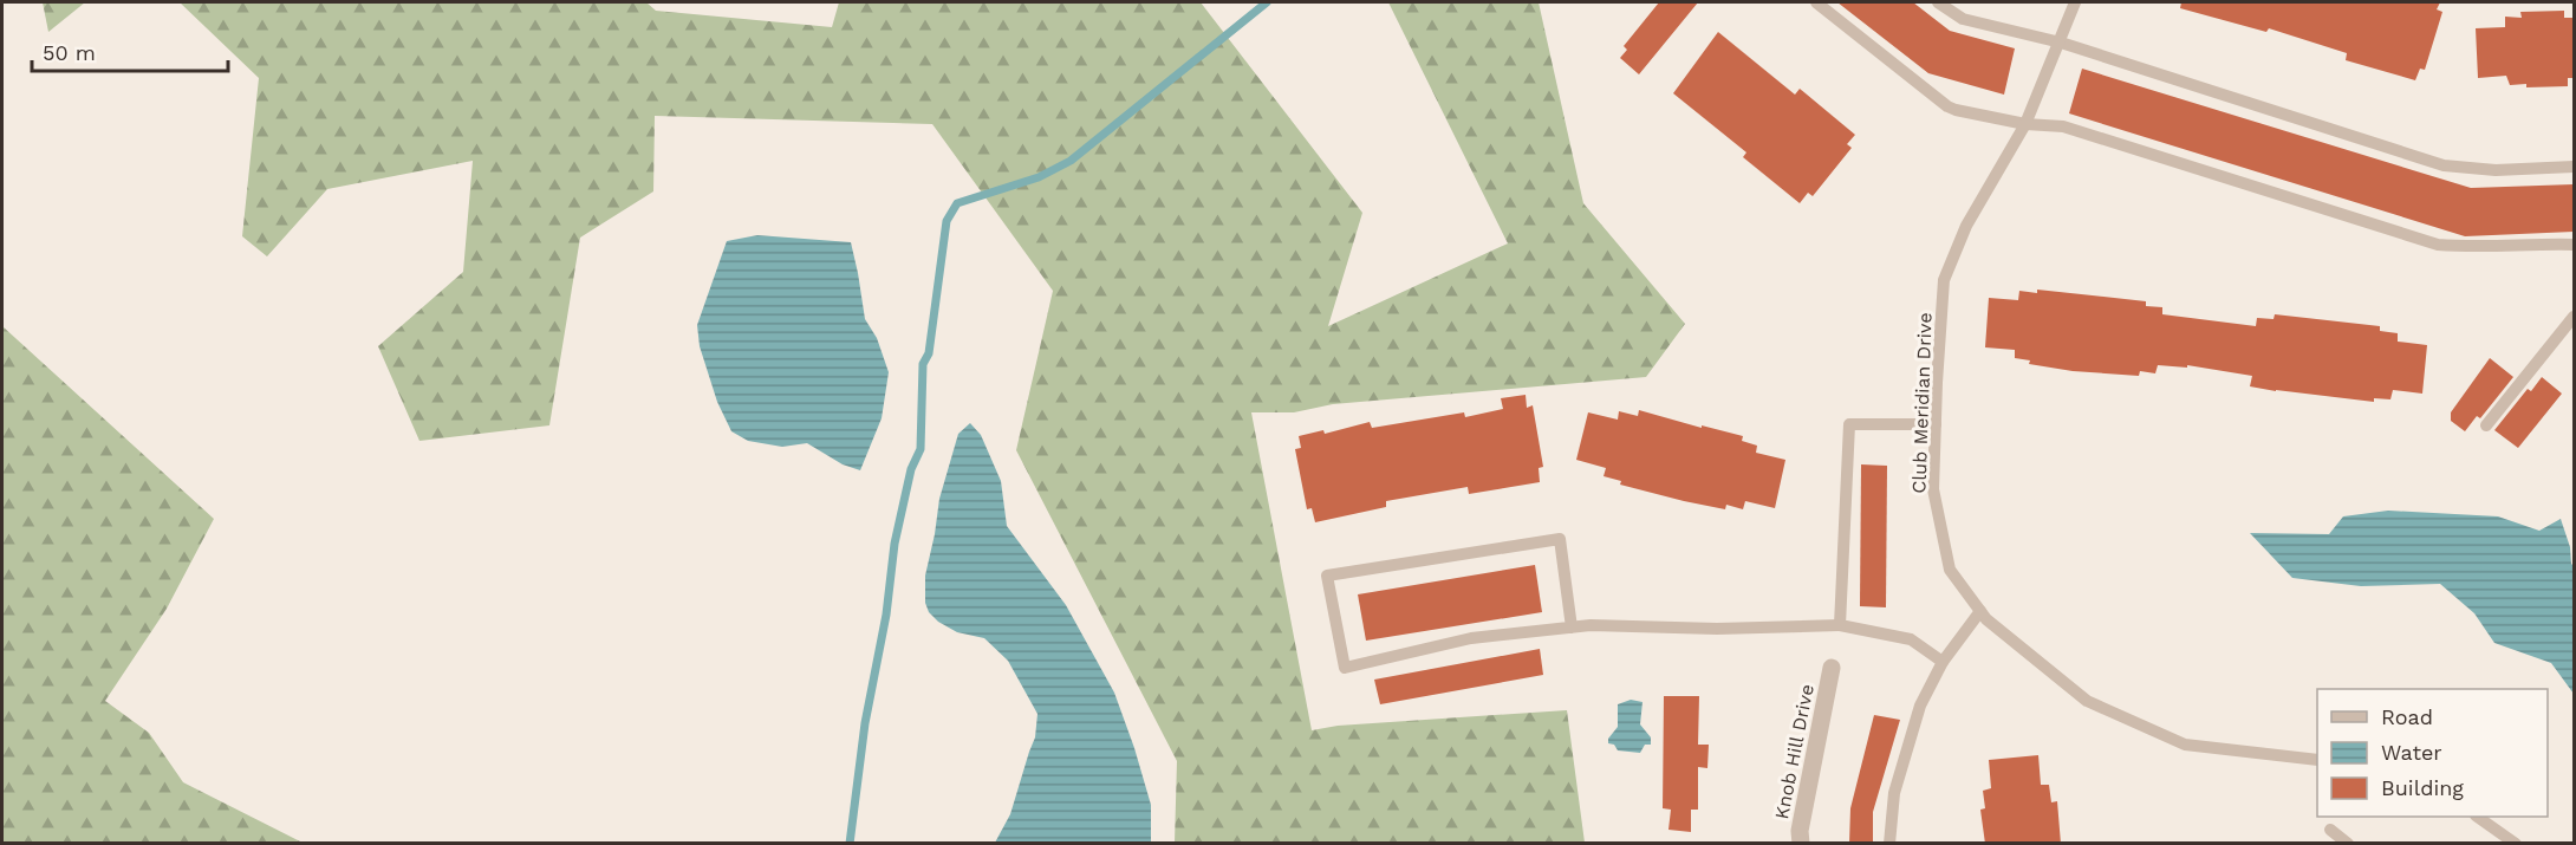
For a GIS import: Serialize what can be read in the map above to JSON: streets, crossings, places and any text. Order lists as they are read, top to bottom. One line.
{"streets":{"street":["Knob Hill Drive"],"lane":["Club Meridian Drive"]},"legend":["Road","Water","Building"],"scale_bar":"50 m"}
